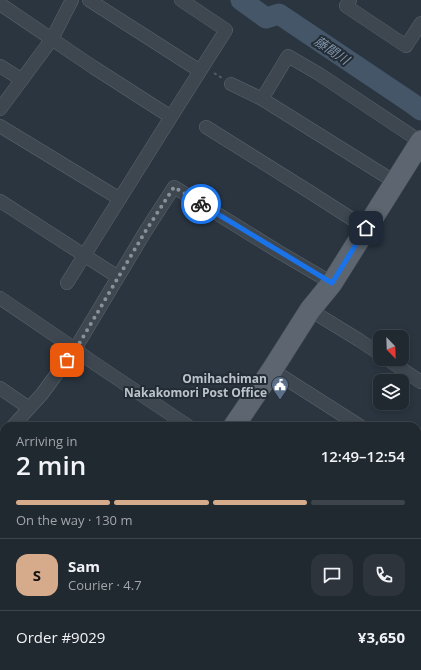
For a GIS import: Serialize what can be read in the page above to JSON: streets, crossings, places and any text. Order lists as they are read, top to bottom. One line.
{"water":["藤間川"],"places":{"public building":["Omihachiman Nakakomori Post Office"]},"north":"bottom right","page":{"heading":["2 min","Arriving in","12:49–12:54"],"panel":["Sam","Courier · 4.7","Order #9029","¥3,650"],"bar":"On the way · 130 m","round":"S"}}
